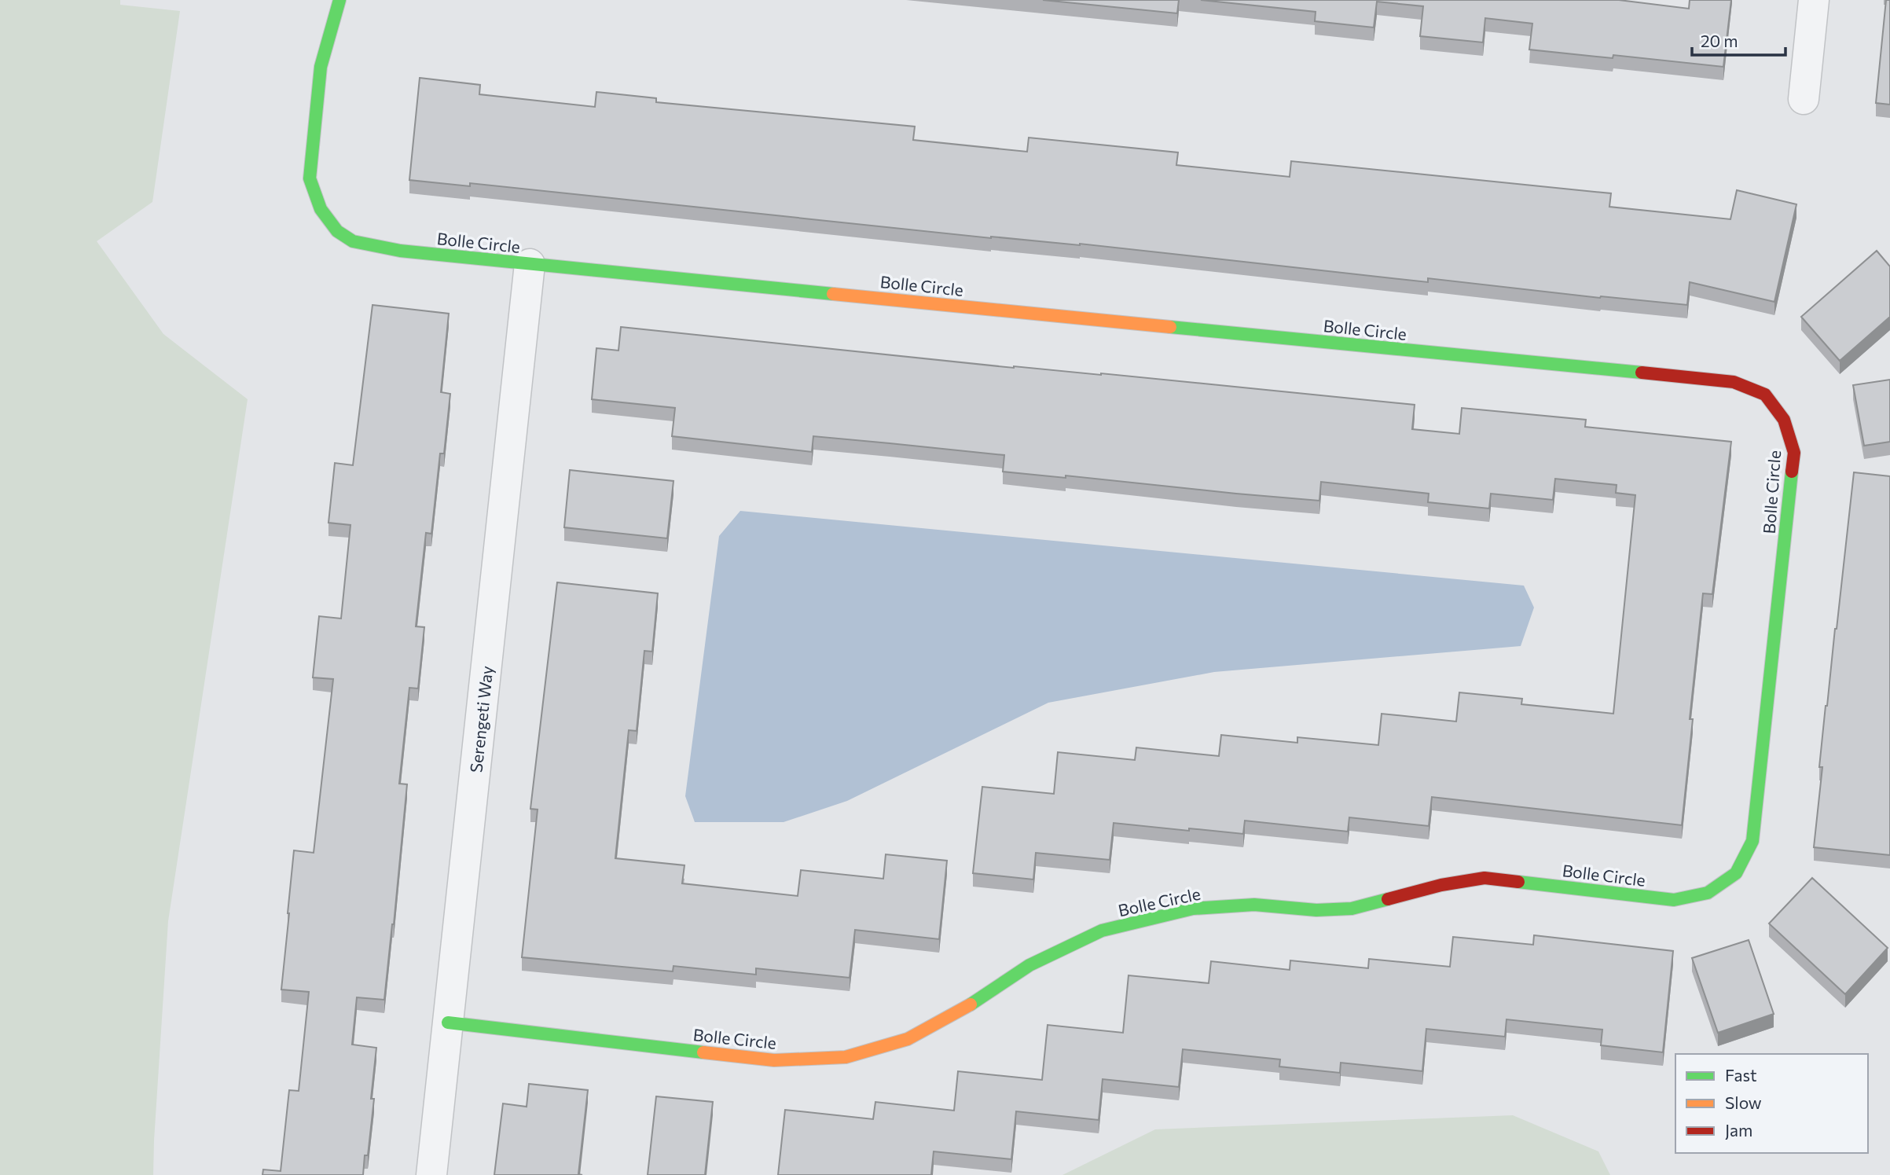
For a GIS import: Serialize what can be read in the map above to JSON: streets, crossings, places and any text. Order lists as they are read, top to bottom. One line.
{"streets":{"street":["Bolle Circle","Serengeti Way"]},"crossings":[["Bolle Circle","Serengeti Way"]],"legend":["Fast","Slow","Jam"],"scale_bar":"20 m"}
